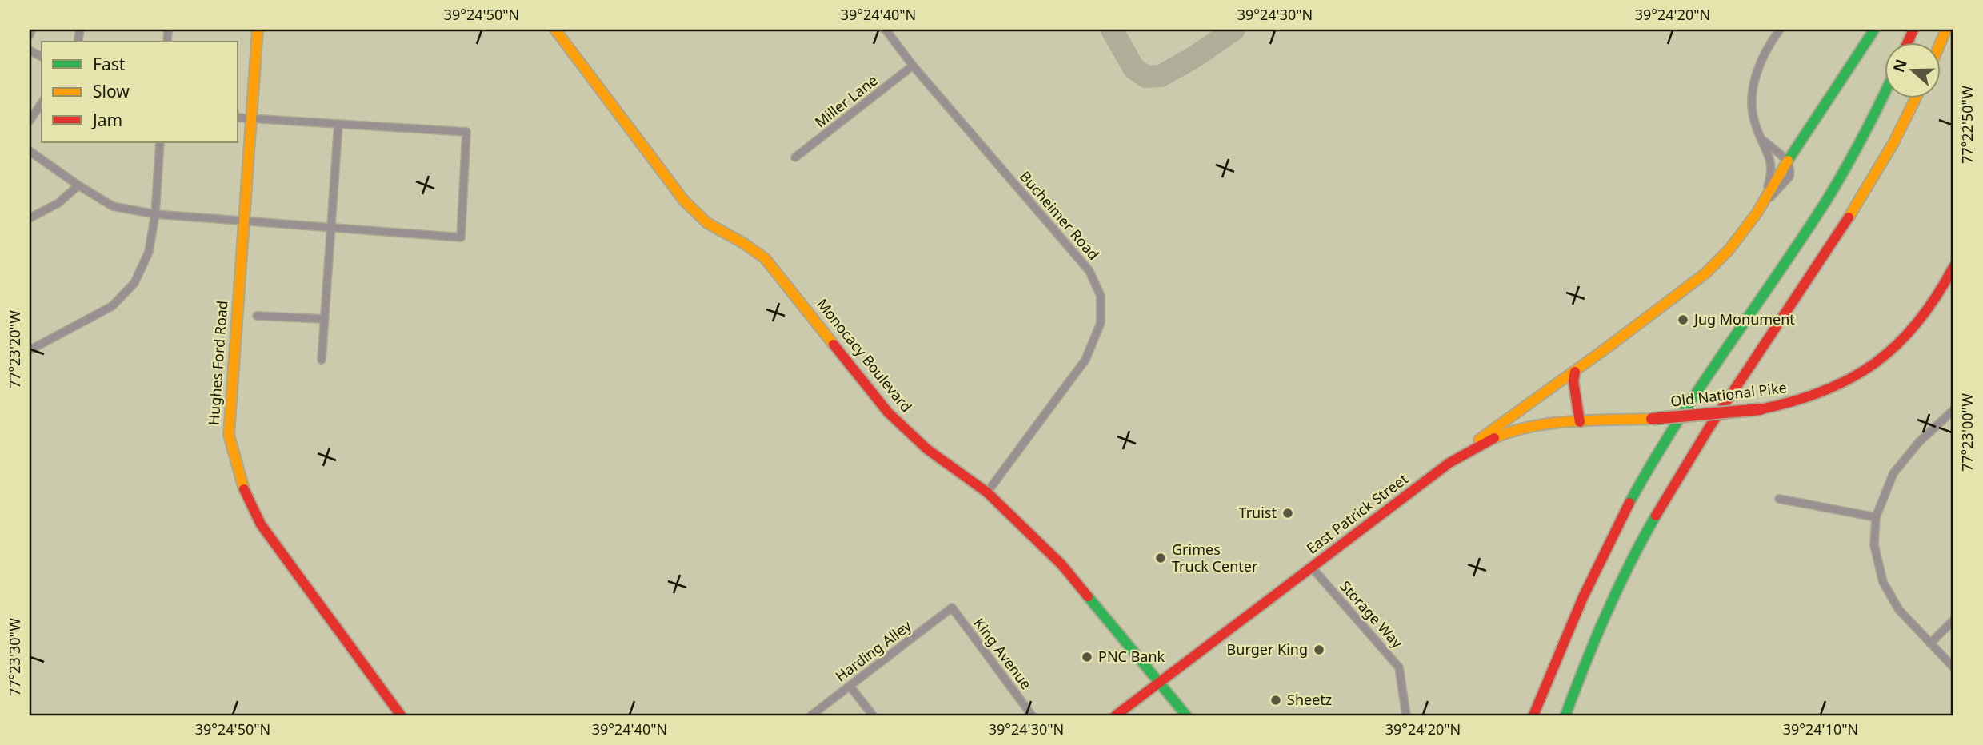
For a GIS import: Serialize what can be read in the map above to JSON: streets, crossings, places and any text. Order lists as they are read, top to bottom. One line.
{"streets":{"main road":["Monocacy Boulevard","Hughes Ford Road","Old National Pike","East Patrick Street"],"street":["Miller Lane","Bucheimer Road","Storage Way","Harding Alley","King Avenue"]},"crossings":[["Miller Lane","Bucheimer Road"],["Bucheimer Road","Monocacy Boulevard"],["Monocacy Boulevard","East Patrick Street"],["Old National Pike","East Patrick Street"],["East Patrick Street","Storage Way"],["Harding Alley","King Avenue"]],"places":["Jug Monument","Truist","Grimes Truck Center","Burger King","PNC Bank","Sheetz"],"legend":["Fast","Slow","Jam"],"north":"left","coordinates":["39°24'50\"N","39°24'40\"N","39°24'30\"N","39°24'20\"N","77°22'50\"W","77°23'20\"W","77°23'00\"W","77°23'30\"W","39°24'10\"N"]}
